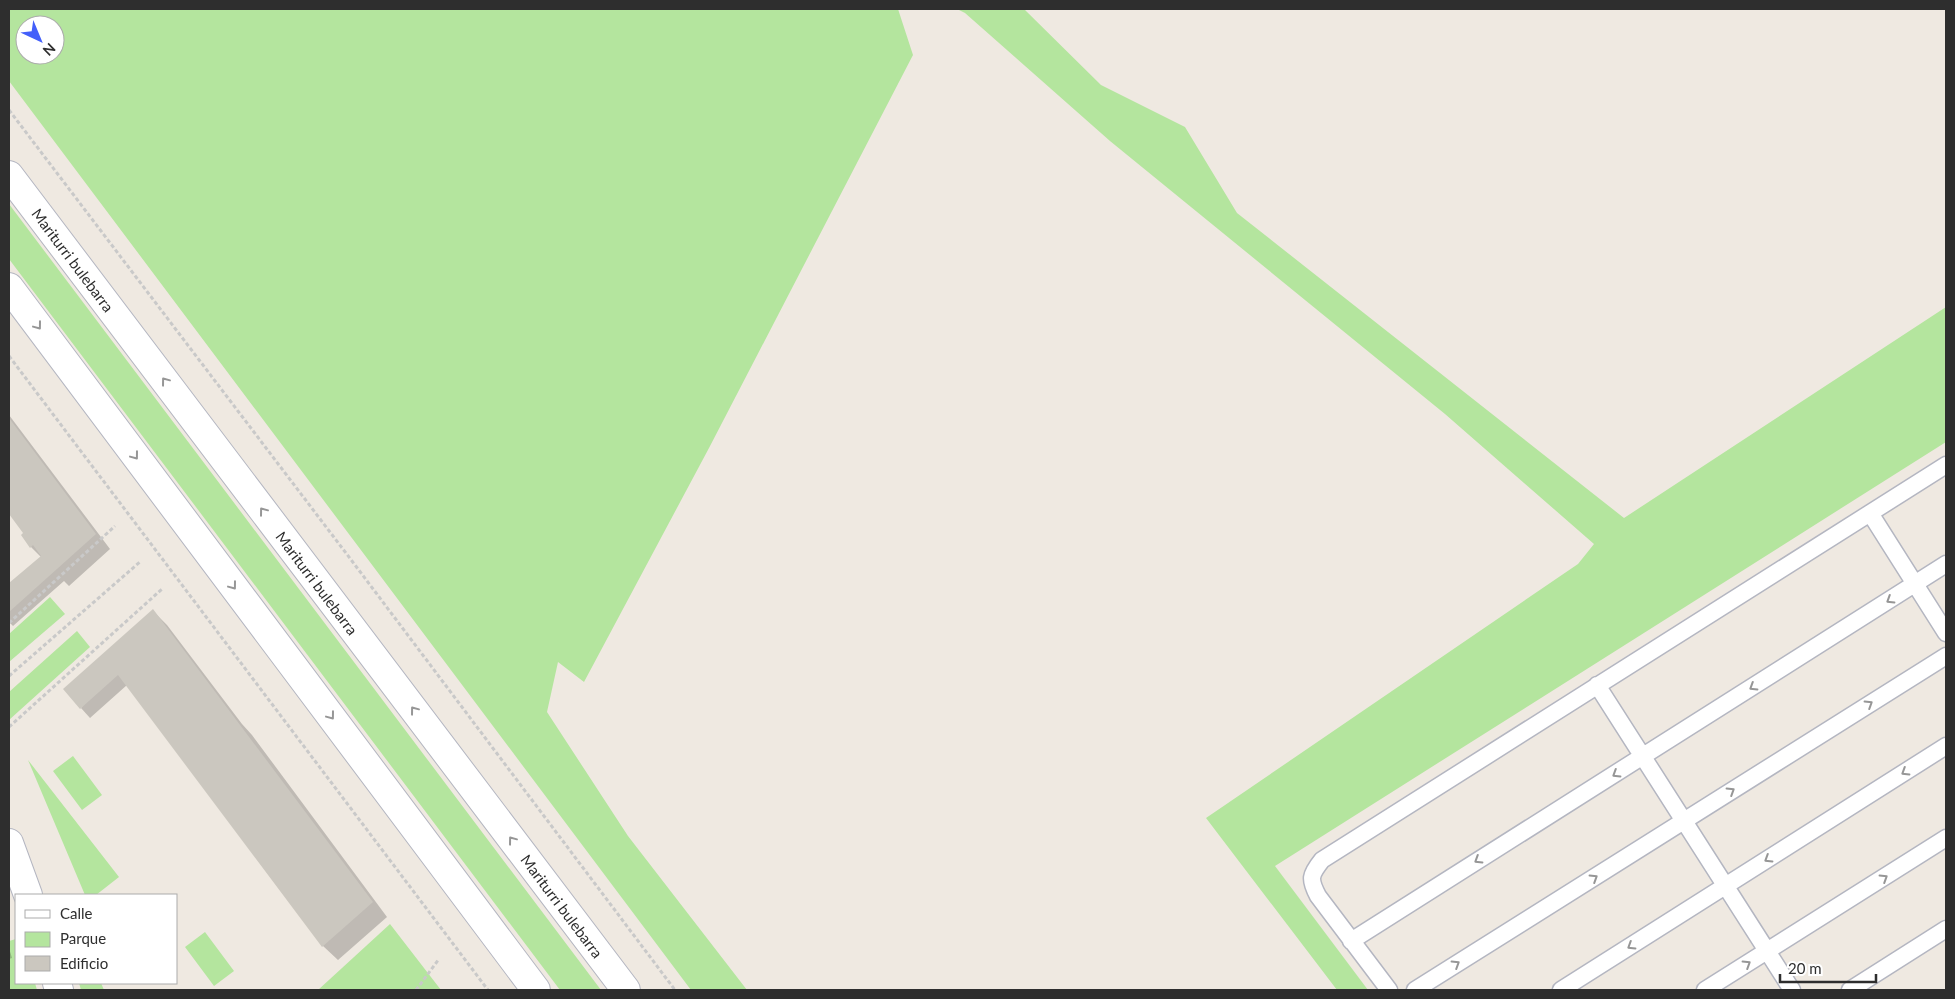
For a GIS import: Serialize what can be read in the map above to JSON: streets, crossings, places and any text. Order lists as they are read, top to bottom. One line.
{"streets":{"main road":["Mariturri bulebarra"]},"legend":["Calle","Parque","Edificio"],"scale_bar":"20 m","north":"bottom right"}
